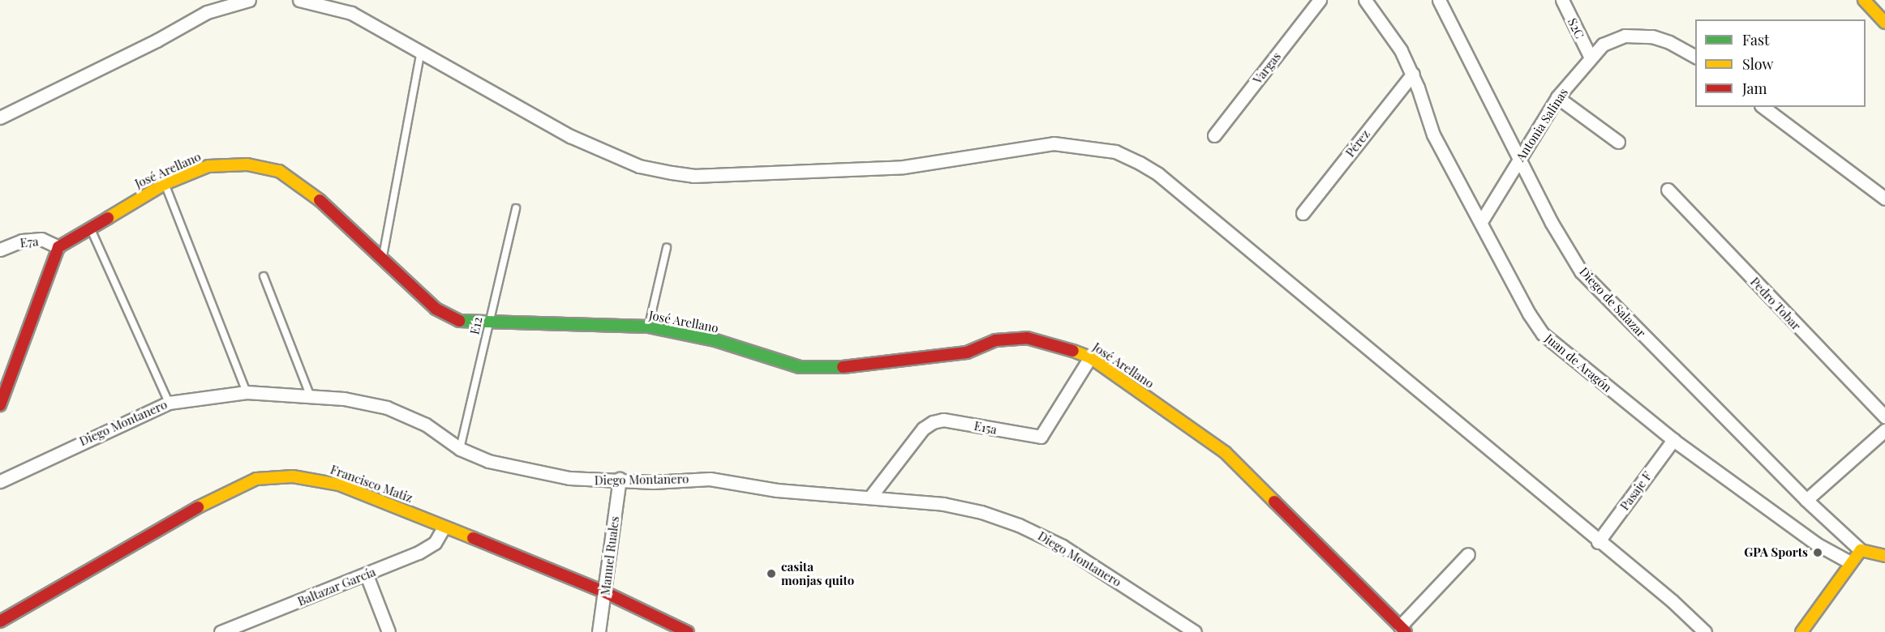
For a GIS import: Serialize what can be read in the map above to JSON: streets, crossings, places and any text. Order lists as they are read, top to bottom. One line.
{"streets":{"main road":["José Arellano","Francisco Matiz"],"street":["S2C","Vargas","Antonia Salinas","Pérez","E7a","Diego de Salazar","Pedro Tobar","Juan de Aragón","Diego Montanero","E15a","Pasaje F","Manuel Ruales","Baltazar García"],"lane":["E12"]},"crossings":[["S2C","Antonia Salinas"],["Antonia Salinas","Diego de Salazar"],["Antonia Salinas","Juan de Aragón"],["Pérez","Juan de Aragón"],["José Arellano","E7a"],["José Arellano","E12"],["José Arellano","E15a"],["E12","Diego Montanero"],["Juan de Aragón","Pasaje F"],["Diego Montanero","E15a"],["Diego Montanero","Manuel Ruales"],["Francisco Matiz","Manuel Ruales"],["Francisco Matiz","Baltazar García"]],"places":["GPA Sports","casita monjas quito"],"legend":["Fast","Slow","Jam"]}
